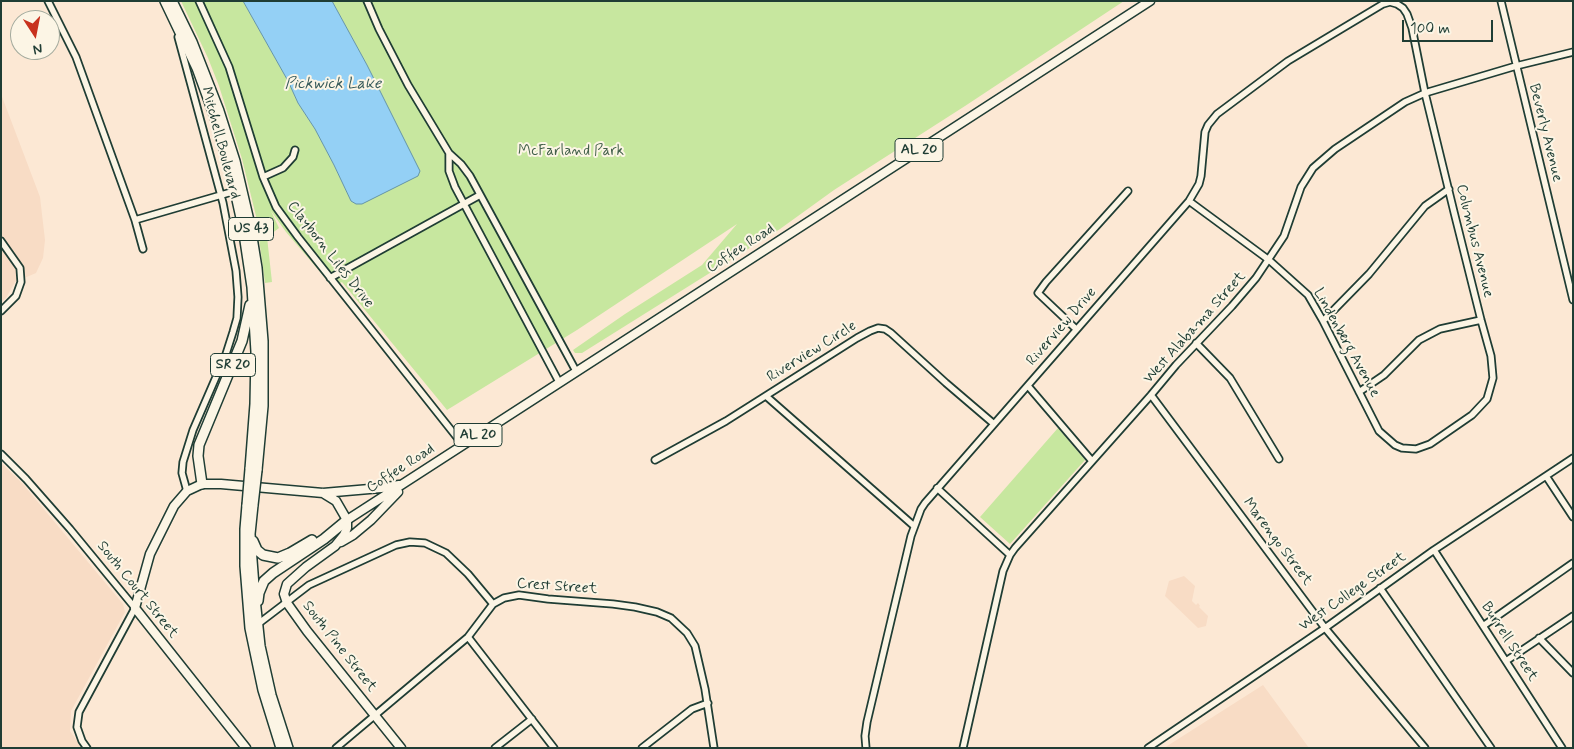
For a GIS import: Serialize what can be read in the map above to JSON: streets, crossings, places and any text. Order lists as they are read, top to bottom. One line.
{"streets":{"highway":["US 43","SR 20"],"main road":["AL 20","Coffee Road","South Court Street","South Pine Street"],"street":["Beverly Avenue","Mitchell Boulevard","Columbus Avenue","Clayborn Liles Drive","Riverview Drive","West Alabama Street","Lindenberg Avenue","Riverview Circle","Marengo Street","Crest Street","West College Street","Burrell Street"]},"crossings":[["Beverly Avenue","West Alabama Street"],["Mitchell Boulevard","US 43"],["US 43","SR 20"],["Columbus Avenue","Riverview Drive"],["Columbus Avenue","West Alabama Street"],["Columbus Avenue","Lindenberg Avenue"],["Coffee Road","Clayborn Liles Drive"],["Coffee Road","South Pine Street"],["Riverview Drive","Lindenberg Avenue"],["Riverview Drive","Riverview Circle"],["West Alabama Street","Lindenberg Avenue"],["West Alabama Street","Marengo Street"],["Marengo Street","West College Street"],["West College Street","Burrell Street"]],"water":["Pickwick Lake"],"parks":["McFarland Park"],"scale_bar":"100 m","north":"bottom"}
